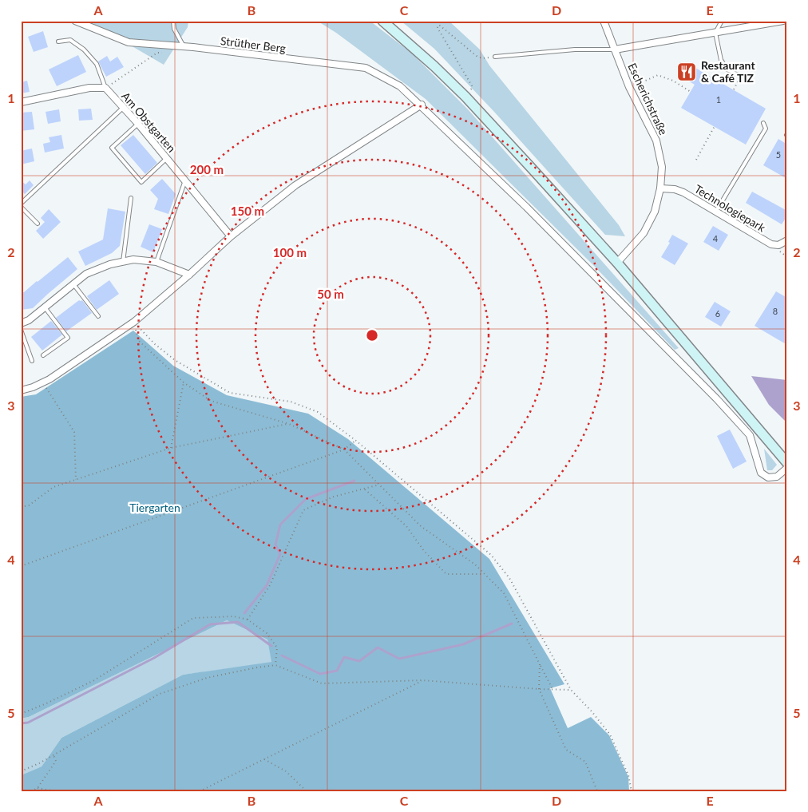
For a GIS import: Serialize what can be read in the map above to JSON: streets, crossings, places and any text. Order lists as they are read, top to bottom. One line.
{"streets":{"street":["Strüther Berg","Escherichstraße","Am Obstgarten","Technologiepark"]},"crossings":[["Escherichstraße","Technologiepark"]],"parks":["Tiergarten"],"places":{"restaurant":["Restaurant & Café TIZ"]},"house_numbers":["1","5","4","8","6"],"grid":{"columns":["A","B","C","D","E"],"rows":["1","2","3","4","5"]},"rings":["200 m","150 m","100 m","50 m"]}
